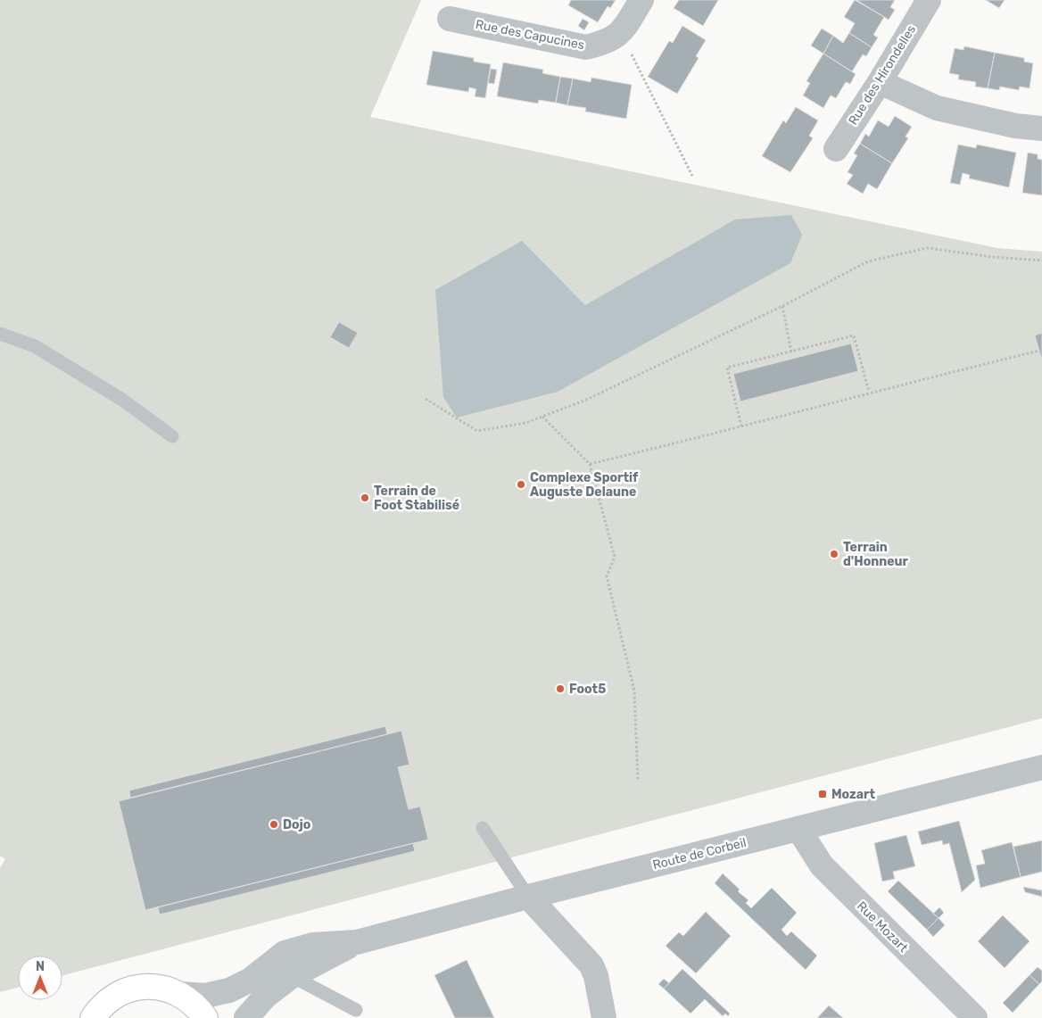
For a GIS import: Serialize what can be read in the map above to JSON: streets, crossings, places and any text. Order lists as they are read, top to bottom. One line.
{"streets":{"street":["Rue des Capucines","Rue des Hirondelles","Route de Corbeil","Rue Mozart"]},"crossings":[["Route de Corbeil","Rue Mozart"]],"places":{"other":["Complexe Sportif Auguste Delaune","Terrain de Foot Stabilisé","Terrain d'Honneur","Foot5","Dojo"],"transit":["Mozart"]},"north":"top"}
